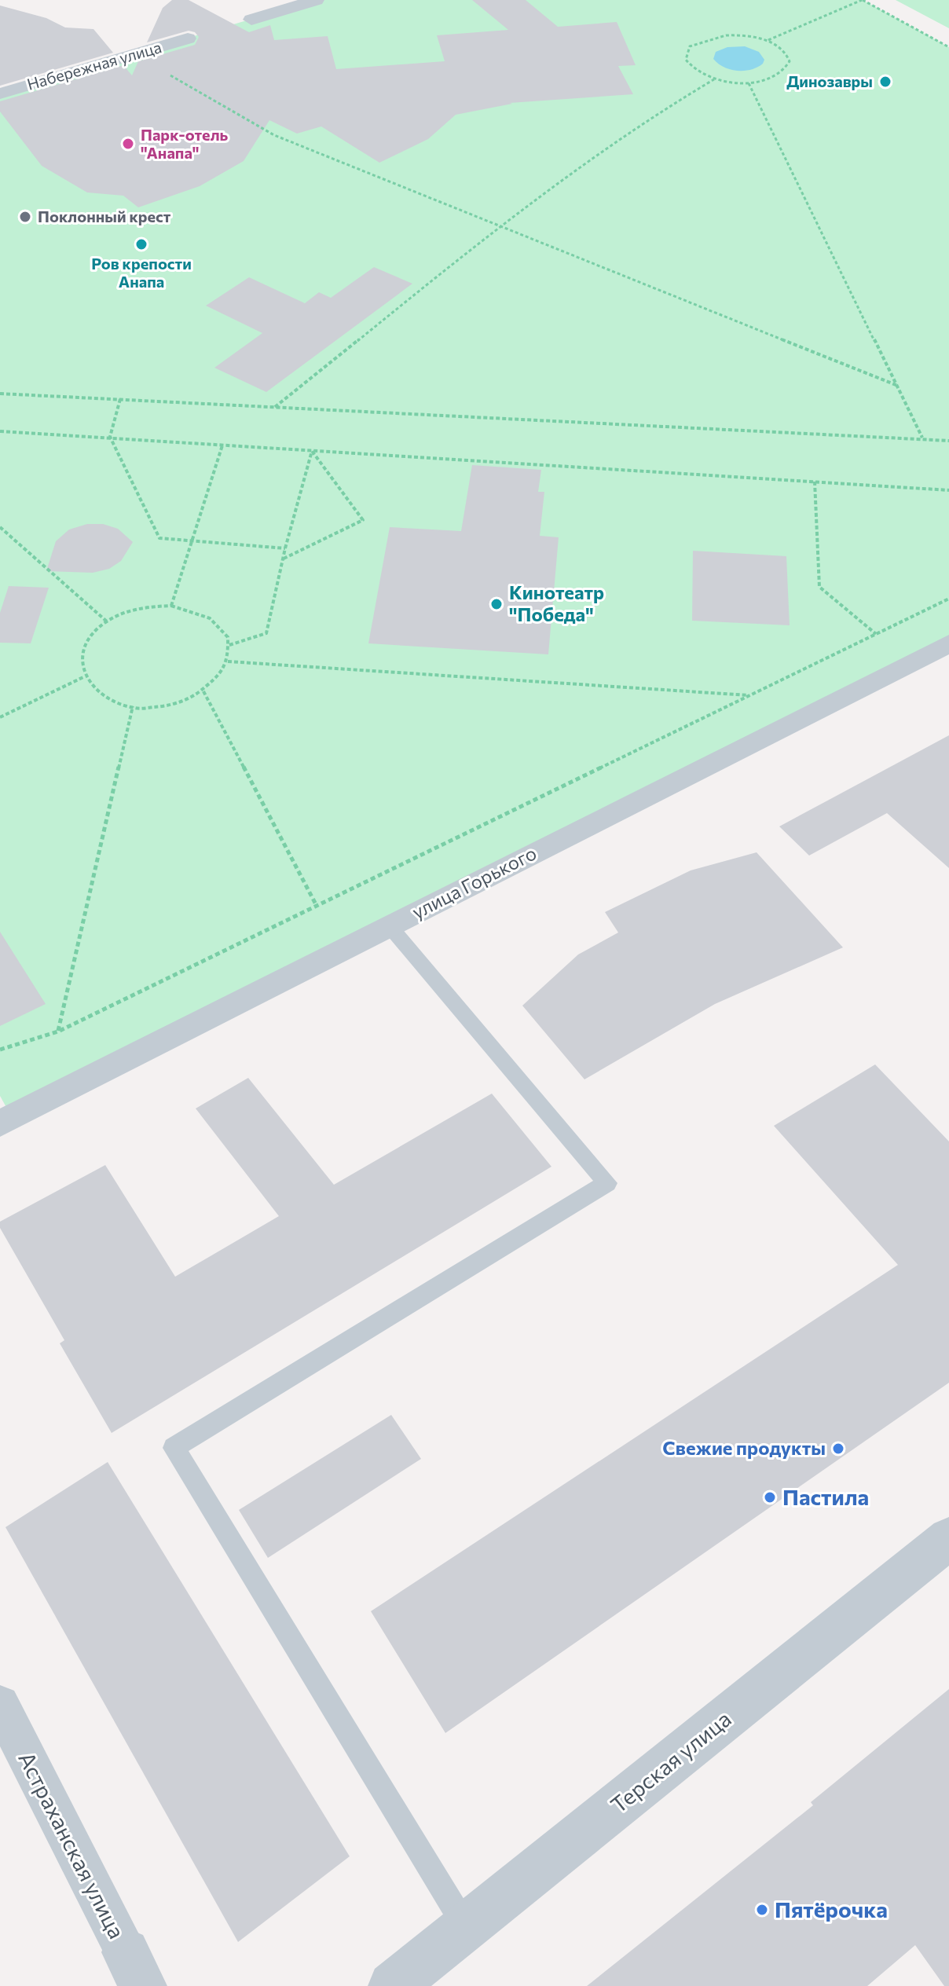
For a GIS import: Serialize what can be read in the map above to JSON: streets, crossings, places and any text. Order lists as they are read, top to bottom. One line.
{"streets":{"street":["Набережная улица","улица Горького","Терская улица","Астраханская улица"]},"places":["Динозавры","Парк-отель \"Анапа\"","Поклонный крест","Ров крепости Анапа","Кинотеатр \"Победа\"","Свежие продукты","Пастила","Пятёрочка"]}
